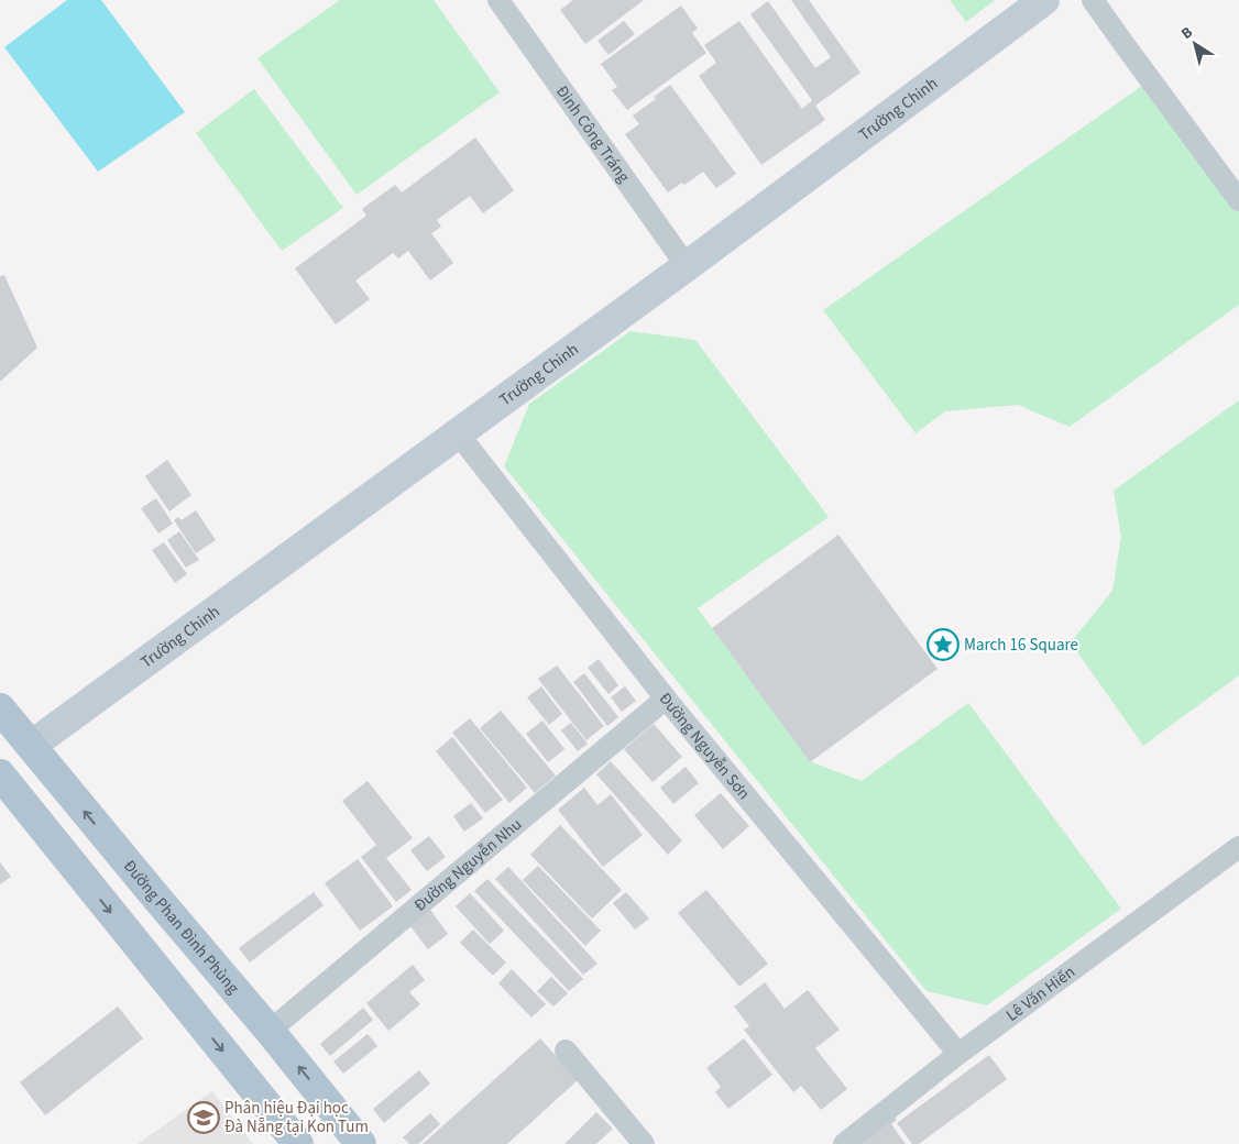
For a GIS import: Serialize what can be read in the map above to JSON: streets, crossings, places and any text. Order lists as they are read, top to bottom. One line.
{"streets":{"main road":["Đường Phan Đình Phùng"],"street":["Trường Chinh","Đinh Công Tráng","Đường Nguyễn Sơn","Đường Nguyễn Nhu","Lê Văn Hiến"]},"crossings":[["Trường Chinh","Đinh Công Tráng"],["Trường Chinh","Đường Nguyễn Sơn"],["Trường Chinh","Đường Phan Đình Phùng"],["Đường Nguyễn Sơn","Đường Nguyễn Nhu"],["Đường Nguyễn Sơn","Lê Văn Hiến"],["Đường Nguyễn Nhu","Đường Phan Đình Phùng"]],"places":{"place":["March 16 Square"],"school or university":["Phân hiệu Đại học Đà Nẵng tại Kon Tum"]},"north":"top left"}
